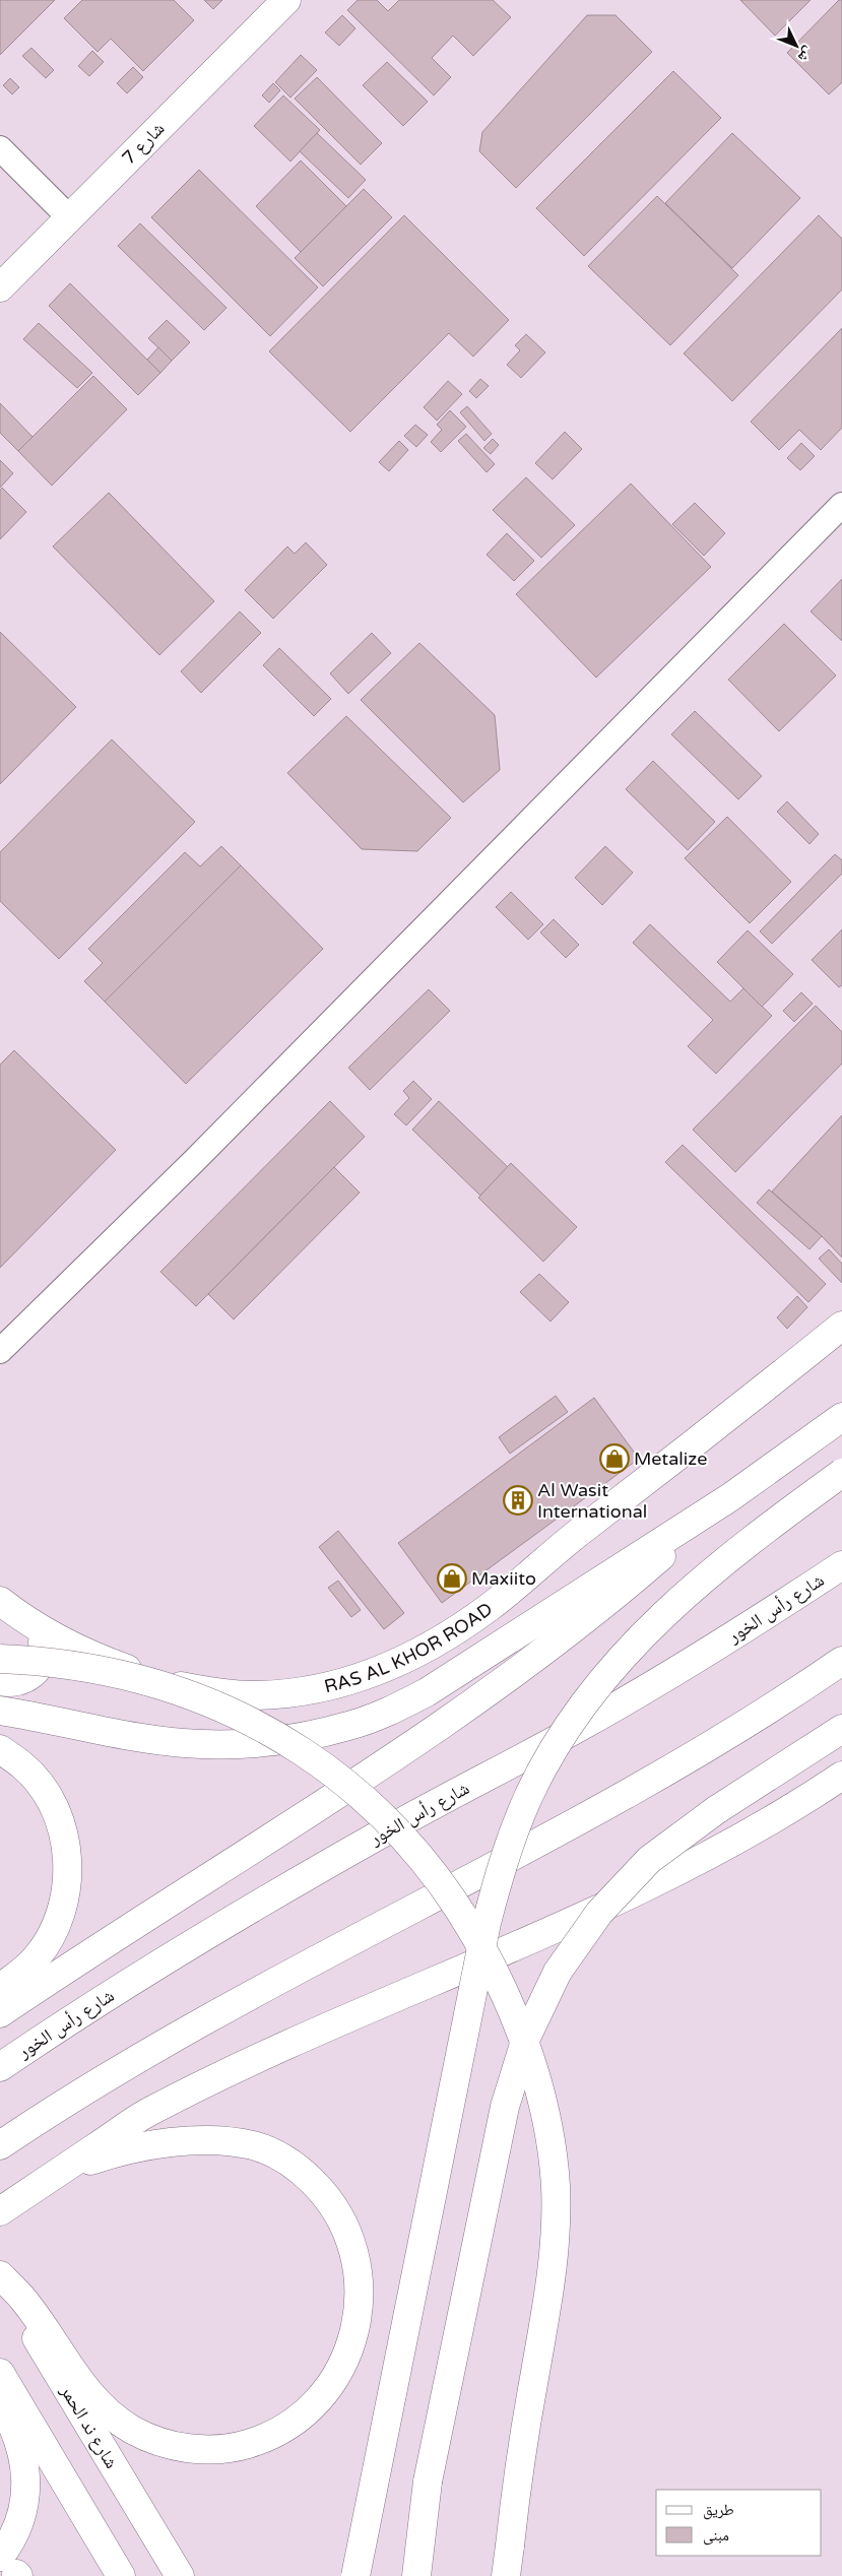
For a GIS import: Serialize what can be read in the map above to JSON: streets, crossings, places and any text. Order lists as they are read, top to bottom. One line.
{"streets":{"main road":["شارع 7","شارع رأس الخور","RAS AL KHOR ROAD","شارع ند الحمر"]},"places":{"shop":["Metalize","Maxiito"],"building":["Al Wasit International"]},"legend":["طريق","مبنى"],"north":"bottom right"}
